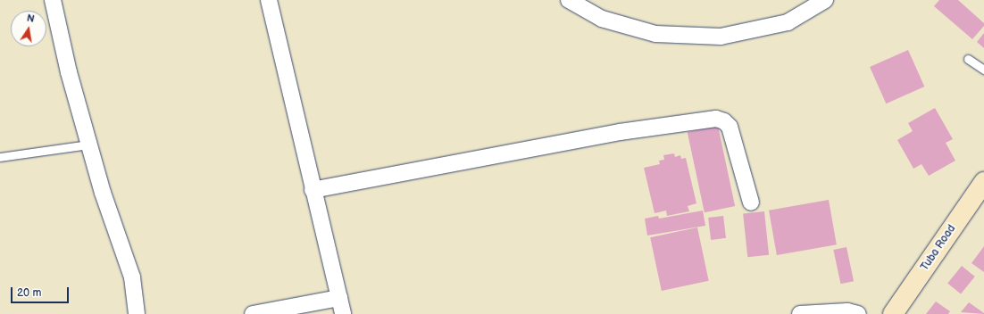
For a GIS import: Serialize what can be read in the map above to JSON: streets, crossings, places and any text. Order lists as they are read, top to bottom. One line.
{"streets":{"street":["Tuba Road"]},"scale_bar":"20 m","north":"top"}
